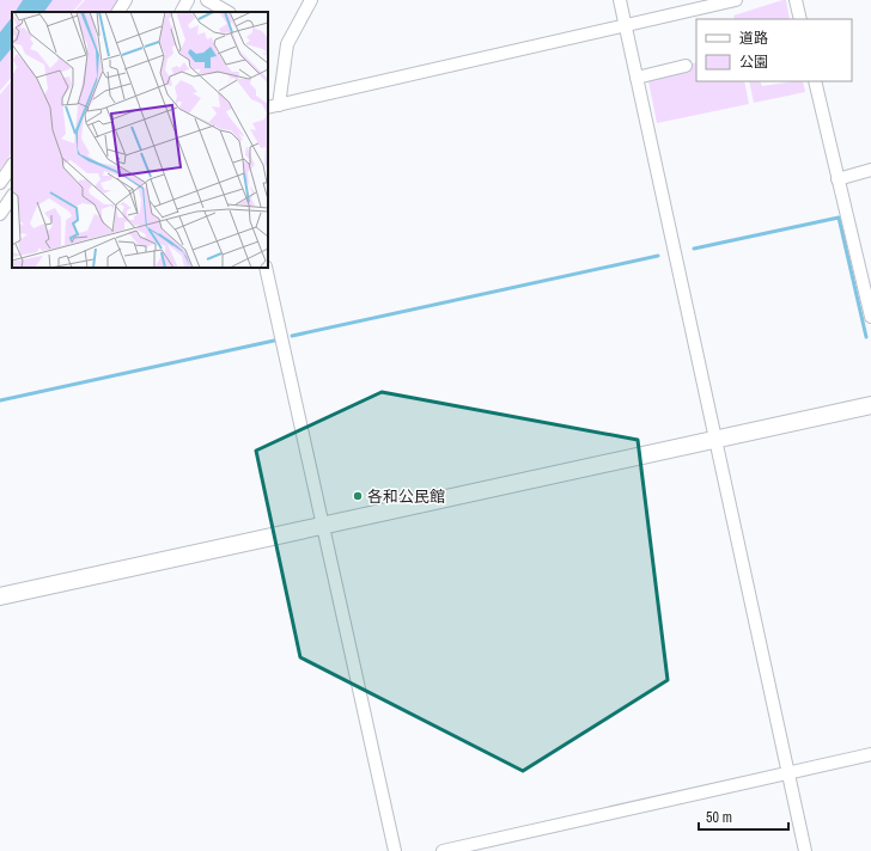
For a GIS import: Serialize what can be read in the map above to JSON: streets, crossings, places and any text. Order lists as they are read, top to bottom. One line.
{"places":["各和公民館"],"legend":["道路","公園"],"scale_bar":"50 m"}
